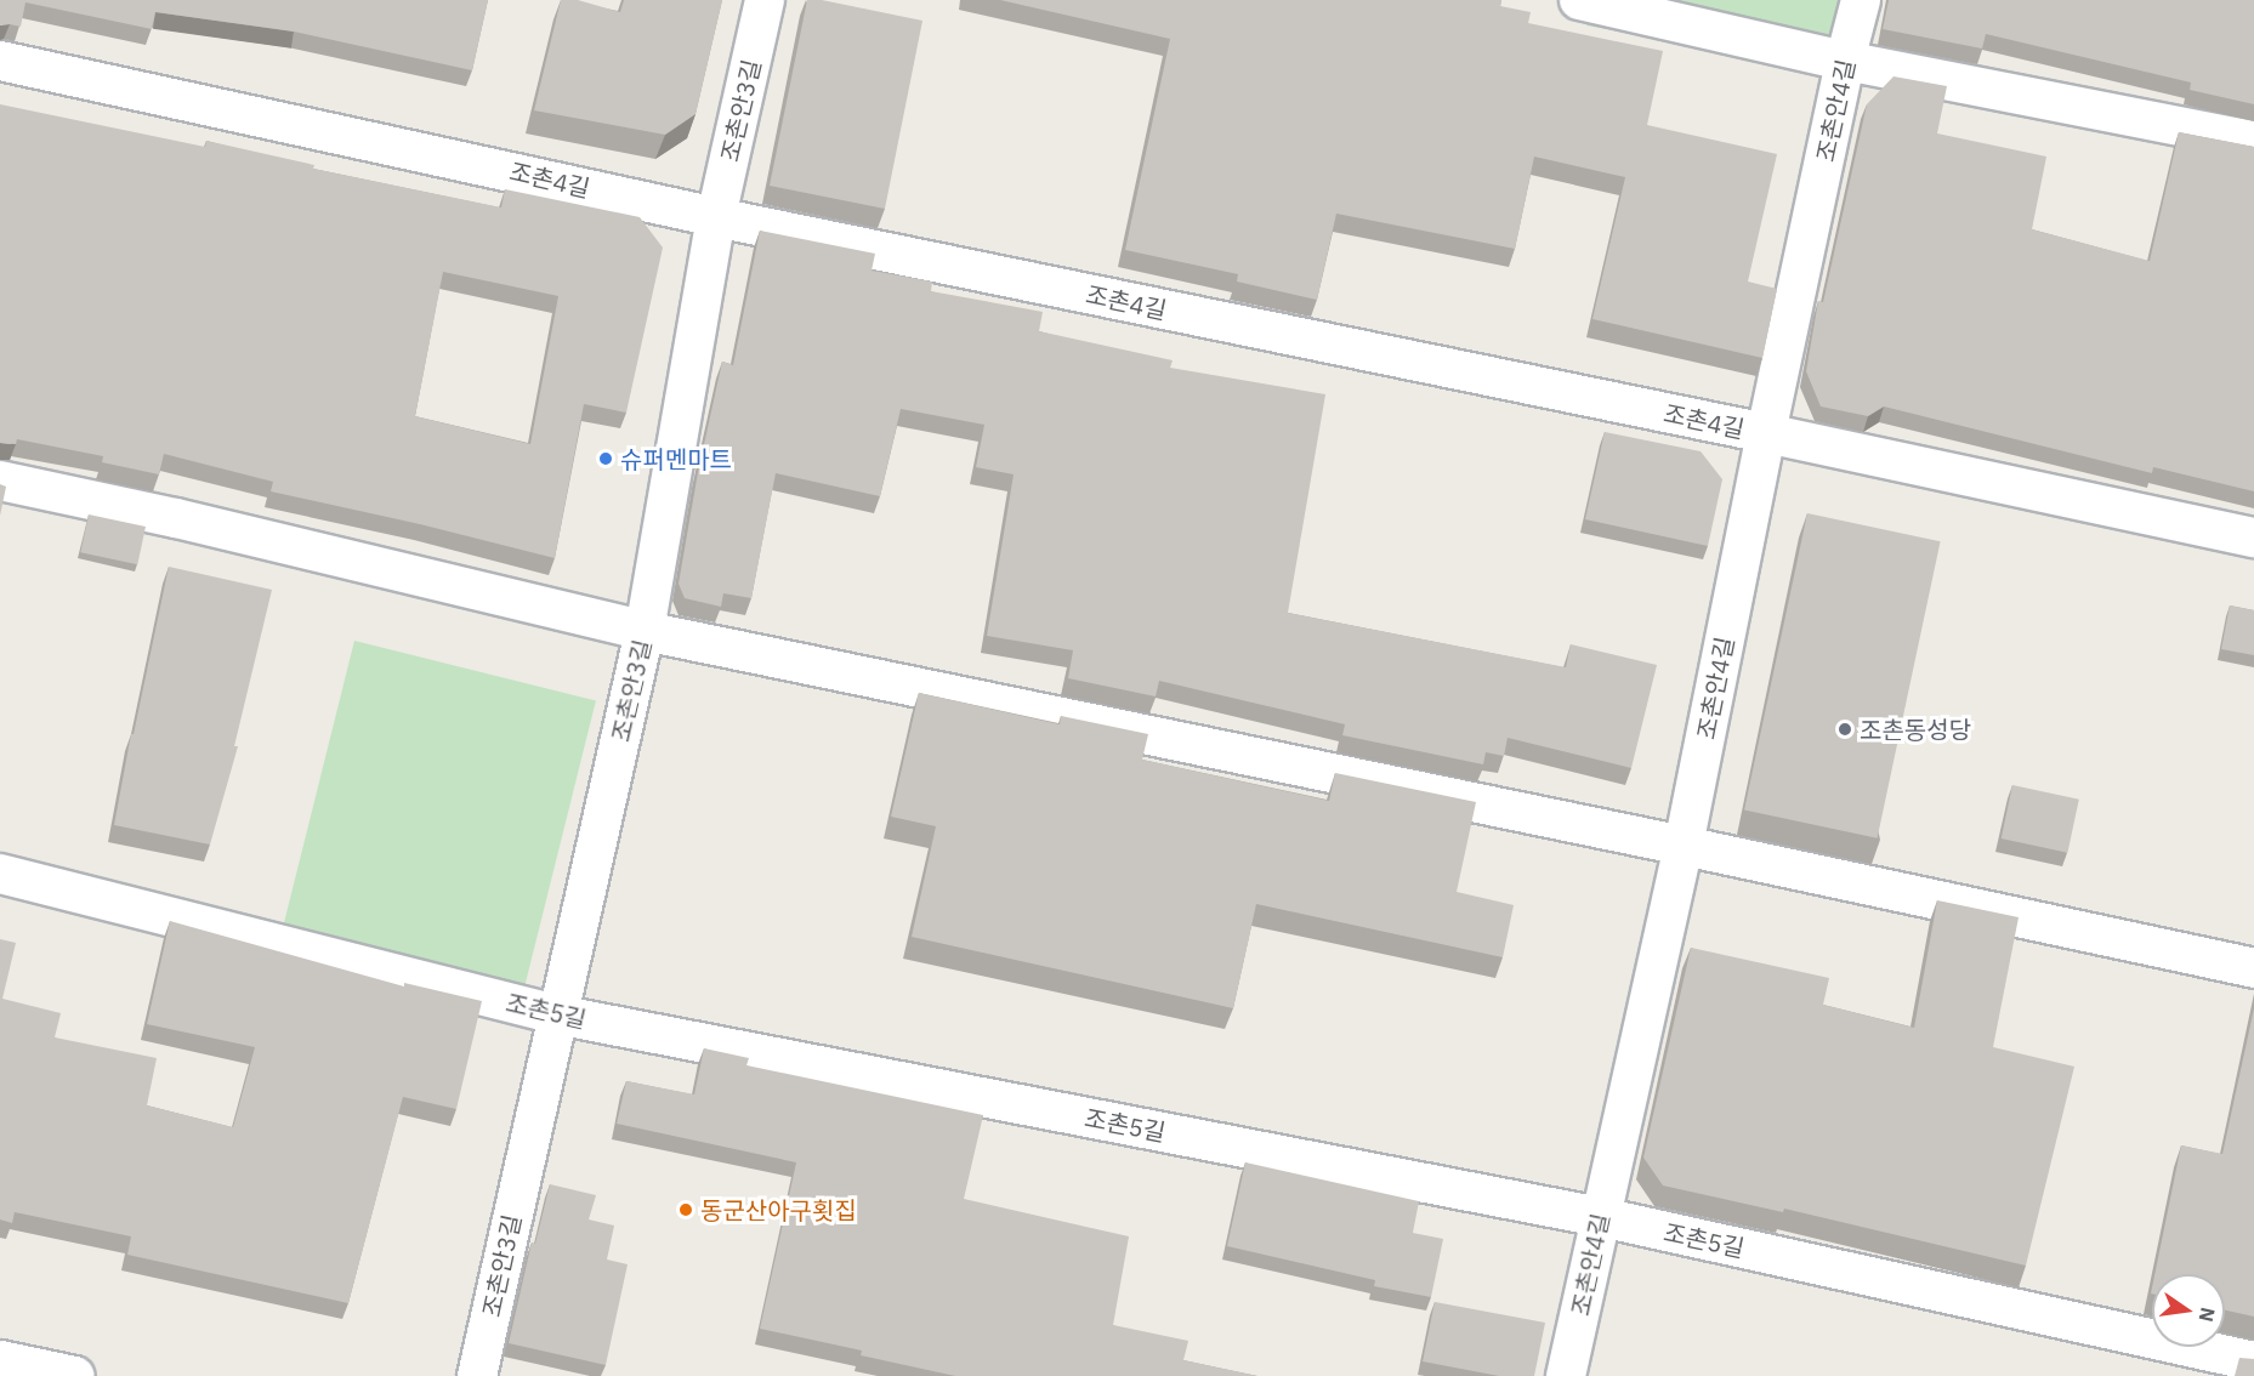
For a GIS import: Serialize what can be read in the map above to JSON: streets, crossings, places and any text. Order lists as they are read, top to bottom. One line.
{"streets":{"street":["조촌안3길","조촌안4길","조촌4길","조촌5길"]},"crossings":[["조촌안3길","조촌4길"],["조촌안3길","조촌5길"],["조촌안4길","조촌4길"],["조촌안4길","조촌5길"]],"places":["슈퍼멘마트","조촌동성당","동군산아구횟집"],"north":"right"}
